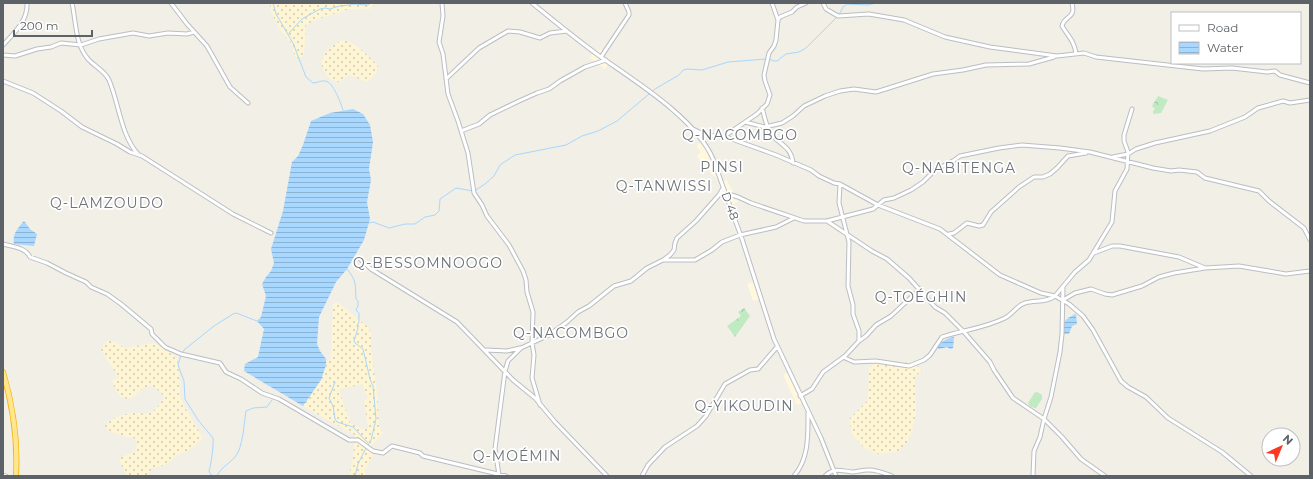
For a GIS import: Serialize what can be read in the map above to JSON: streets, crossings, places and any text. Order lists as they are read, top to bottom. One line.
{"streets":{"street":["D 48"]},"districts":["Q-NACOMBGO","PINSI","Q-NABITENGA","Q-TANWISSI","Q-LAMZOUDO","Q-BESSOMNOOGO","Q-TOÉGHIN","Q-NACOMBGO","Q-YIKOUDIN","Q-MOÉMIN"],"legend":["Road","Water"],"scale_bar":"200 m","north":"top right"}
